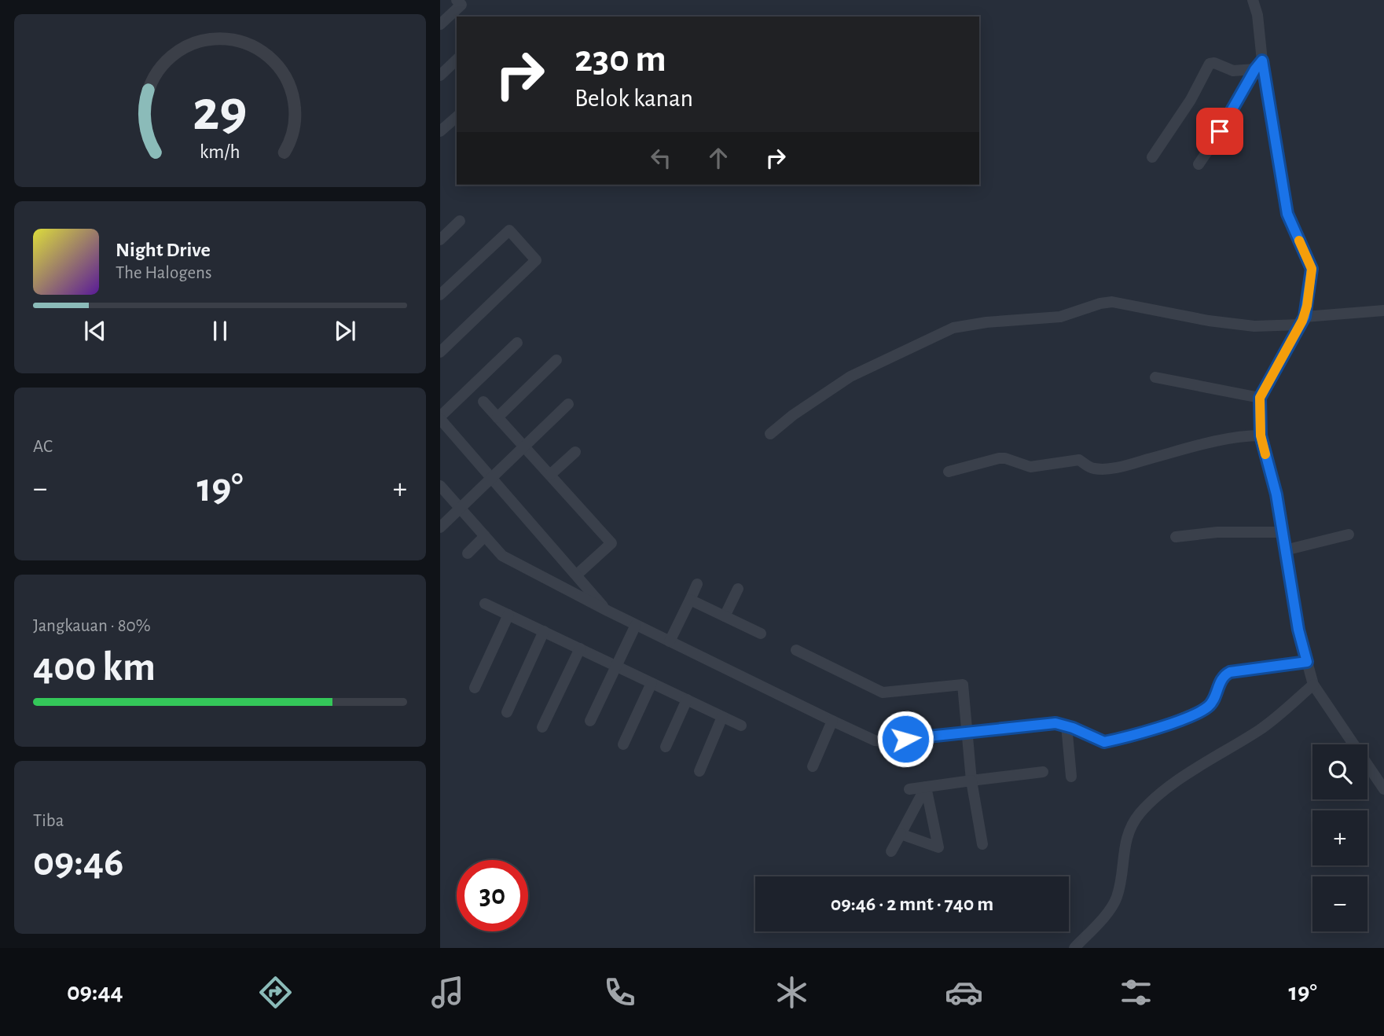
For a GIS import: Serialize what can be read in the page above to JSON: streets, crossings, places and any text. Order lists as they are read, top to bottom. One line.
{"page":{"turn":["230 m","Belok kanan"],"song":["Night Drive","The Halogens"],"tile":["AC",["Jangkauan · 80%","400 km"],["Tiba","09:46"]],"heat":["−","19°","+"],"map_buttons":["+","−"],"limit":"30","trip":"09:46 · 2 mnt · 740 m","tabs":["09:44","19°"],"gauge":["29","km/h"]}}
